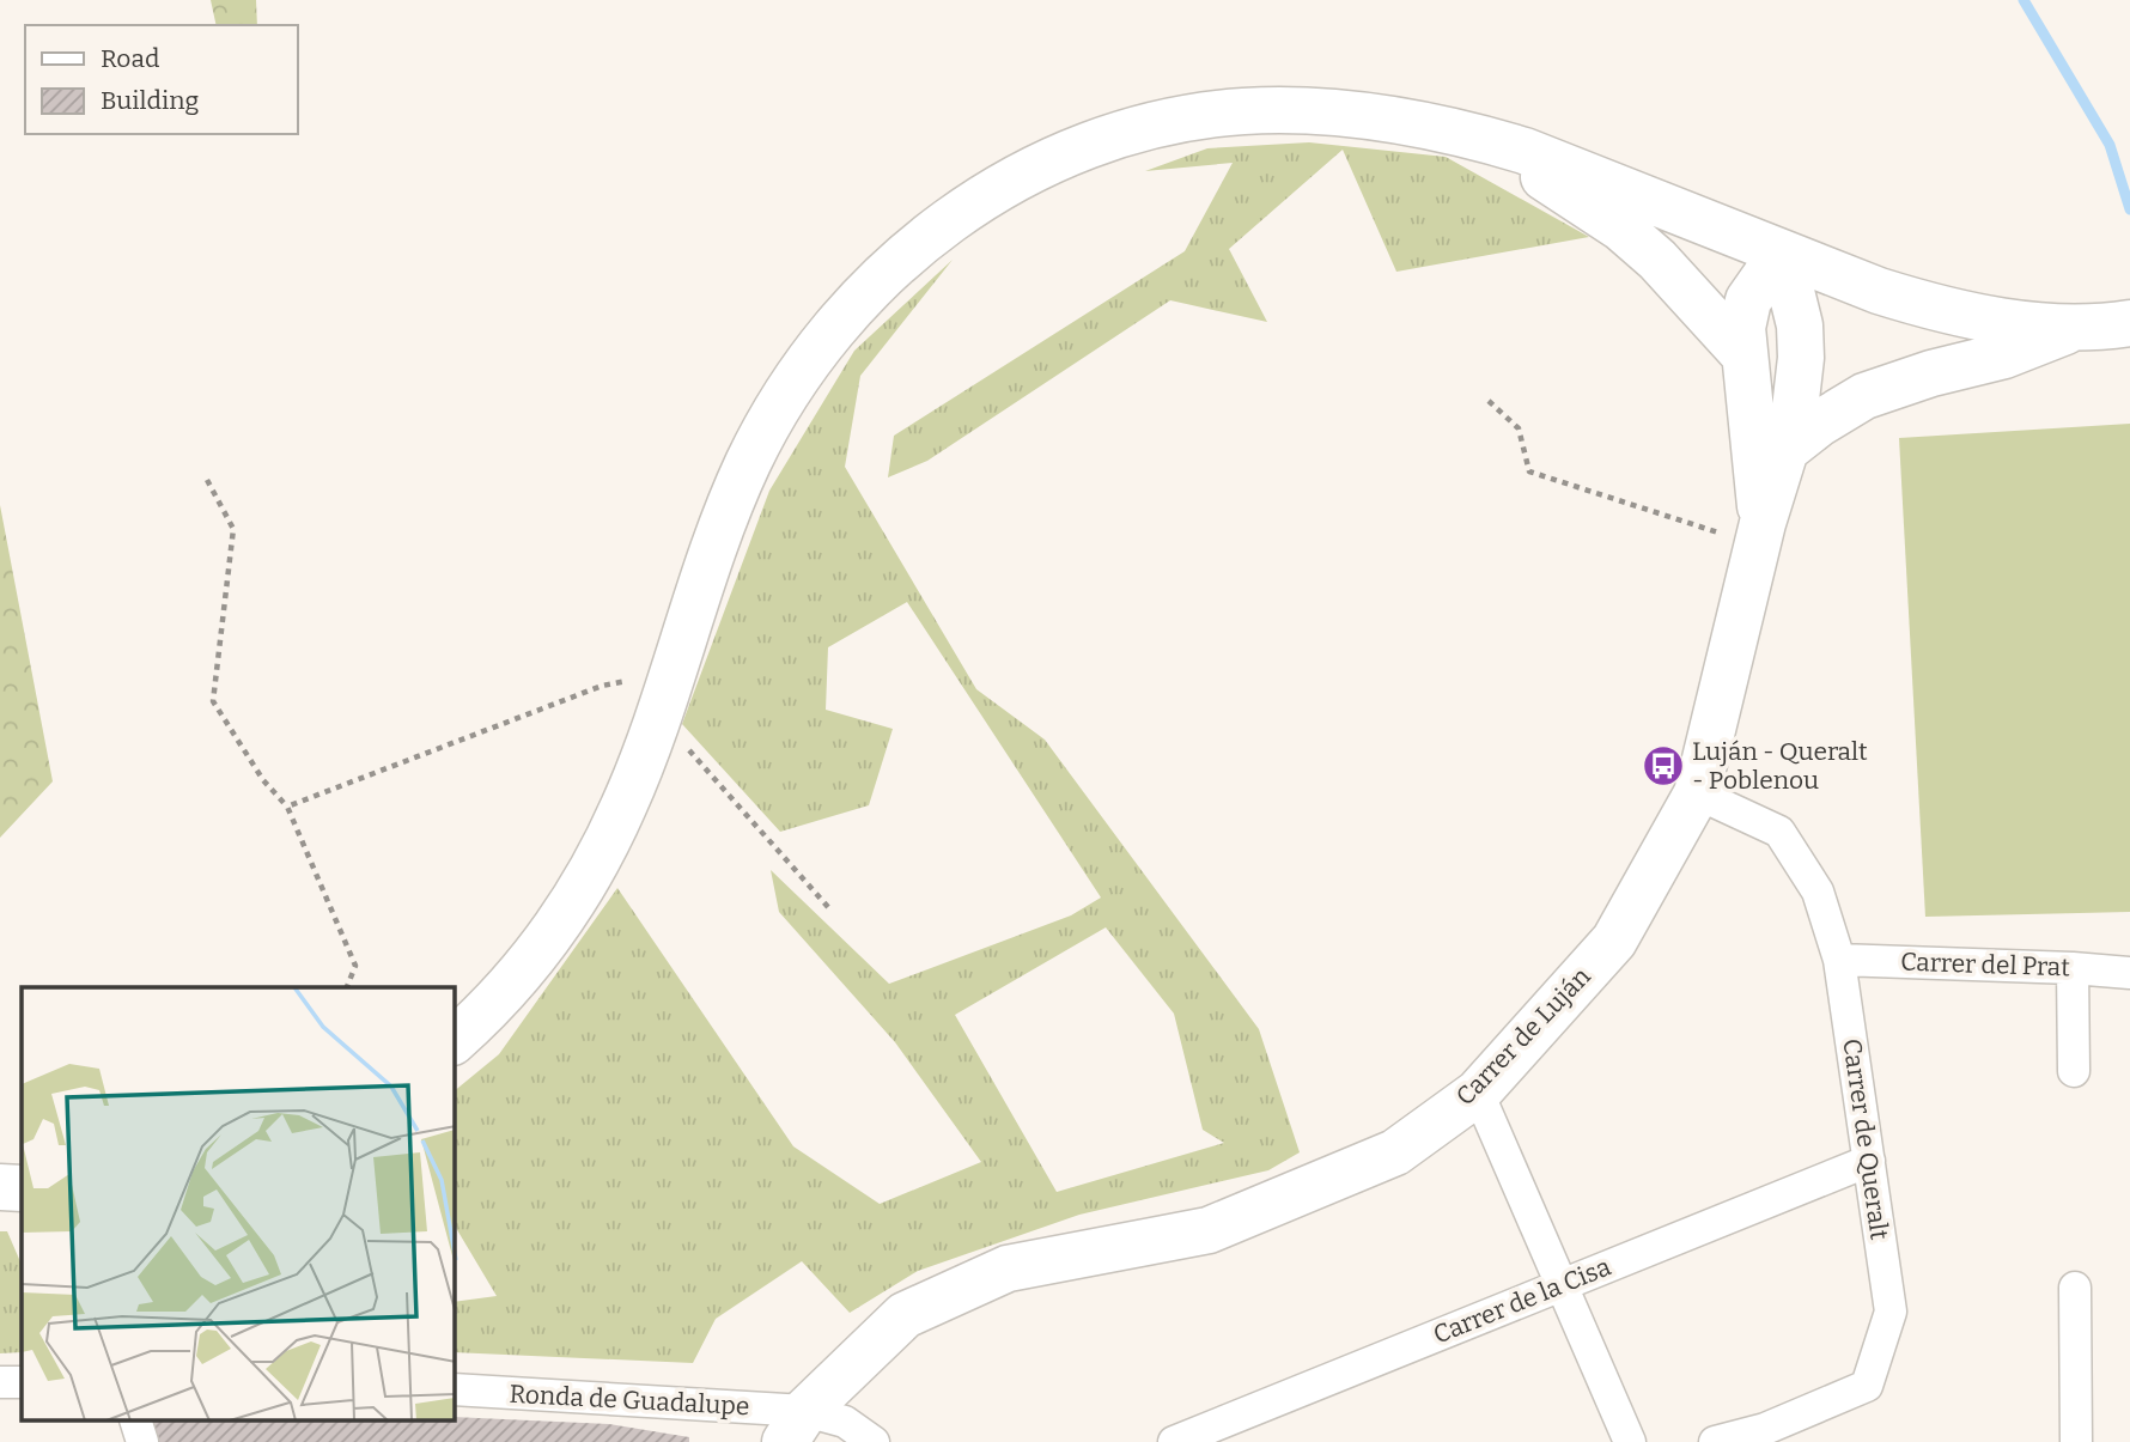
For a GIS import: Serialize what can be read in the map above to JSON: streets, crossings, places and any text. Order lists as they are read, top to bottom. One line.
{"streets":{"street":["Carrer del Prat","Carrer de Luján","Carrer de Queralt","Carrer de la Cisa","Ronda de Guadalupe"]},"crossings":[["Carrer del Prat","Carrer de Queralt"],["Carrer de Luján","Carrer de Queralt"],["Carrer de Luján","Ronda de Guadalupe"],["Carrer de Queralt","Carrer de la Cisa"]],"places":{"bus stop":["Luján - Queralt - Poblenou"]},"legend":["Road","Building"]}
